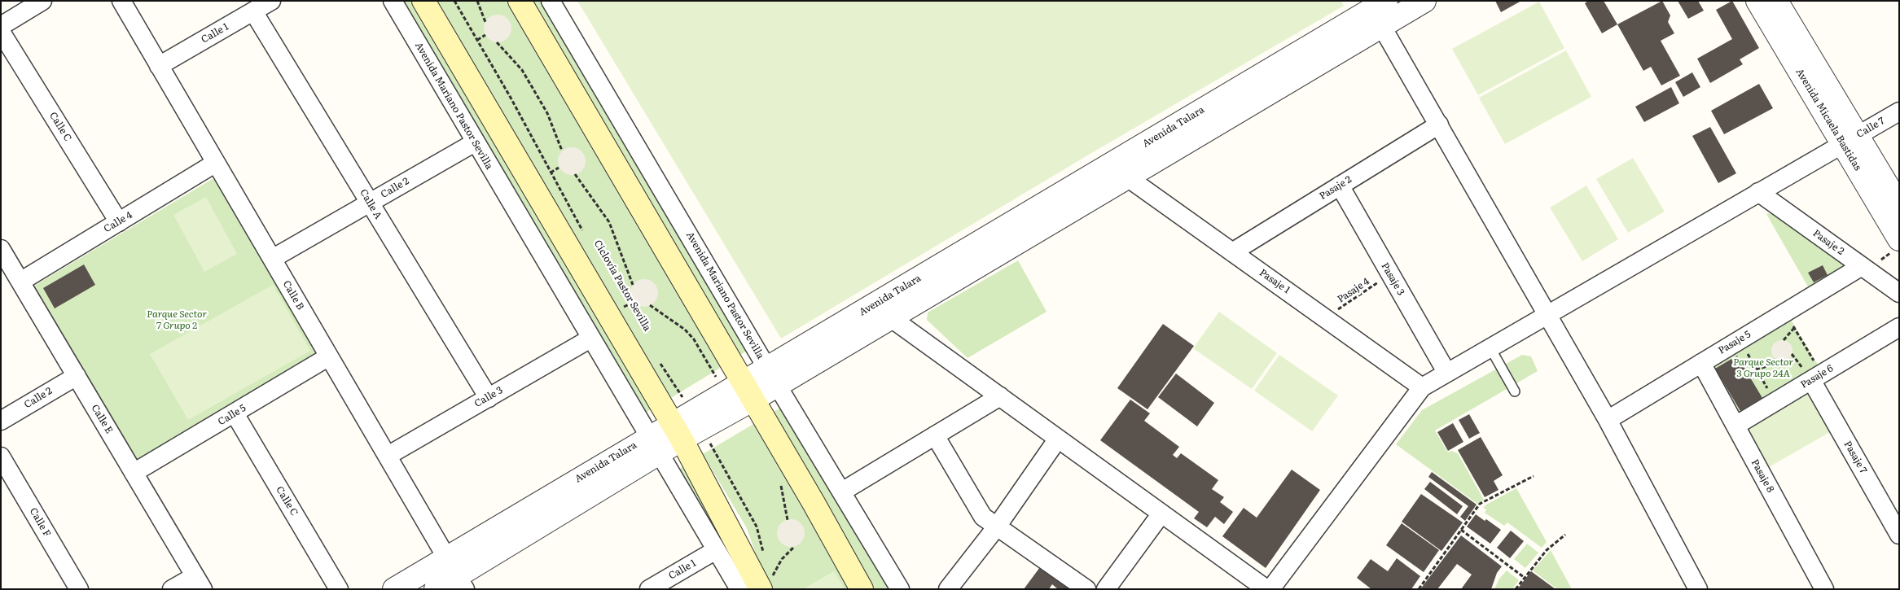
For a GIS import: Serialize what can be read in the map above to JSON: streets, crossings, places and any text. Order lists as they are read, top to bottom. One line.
{"streets":{"street":["Calle 1","Avenida Mariano Pastor Sevilla","Avenida Micaela Bastidas","Calle C","Avenida Talara","Calle 7","Calle 2","Pasaje 2","Calle A","Calle 4","Pasaje 3","Pasaje 1","Calle B","Pasaje 5","Pasaje 6","Calle 3","Calle 5","Calle E","Pasaje 7","Pasaje 8","Calle F"],"path":["Ciclovía Pastor Sevilla","Pasaje 4"]},"crossings":[["Calle 1","Avenida Mariano Pastor Sevilla"],["Calle 1","Calle A"],["Calle 1","Calle B"],["Avenida Mariano Pastor Sevilla","Avenida Talara"],["Avenida Mariano Pastor Sevilla","Calle 2"],["Avenida Mariano Pastor Sevilla","Calle 3"],["Avenida Micaela Bastidas","Calle 7"],["Calle C","Calle 4"],["Calle C","Calle 5"],["Avenida Talara","Pasaje 1"],["Avenida Talara","Calle B"],["Calle 7","Pasaje 2"],["Calle 7","Pasaje 3"],["Calle 7","Pasaje 1"],["Calle 2","Calle A"],["Calle 2","Calle B"],["Calle 2","Calle E"],["Pasaje 2","Pasaje 3"],["Pasaje 2","Pasaje 1"],["Pasaje 2","Pasaje 5"],["Calle A","Calle 3"],["Calle 4","Calle B"],["Calle 4","Calle E"],["Pasaje 3","Pasaje 4"],["Pasaje 1","Pasaje 4"],["Calle B","Calle 3"],["Calle B","Calle 5"],["Pasaje 5","Pasaje 8"],["Pasaje 6","Pasaje 7"],["Pasaje 6","Pasaje 8"],["Calle 5","Calle E"]],"parks":["Parque Sector 7 Grupo 2","Parque Sector 3 Grupo 24A"]}
